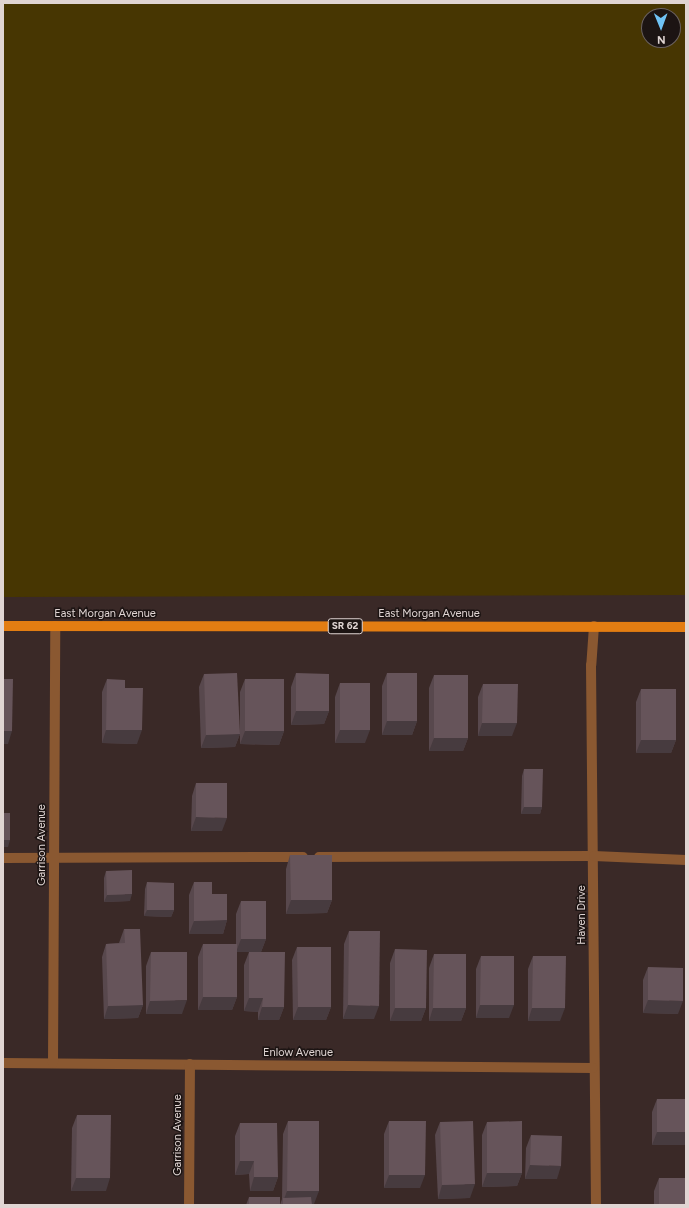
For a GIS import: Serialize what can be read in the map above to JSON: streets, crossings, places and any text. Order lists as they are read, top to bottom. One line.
{"streets":{"main road":["East Morgan Avenue","SR 62"],"street":["Garrison Avenue","Haven Drive","Enlow Avenue"]},"crossings":[["East Morgan Avenue","Garrison Avenue"],["East Morgan Avenue","Haven Drive"],["Garrison Avenue","Enlow Avenue"],["Haven Drive","Enlow Avenue"]],"north":"bottom"}
